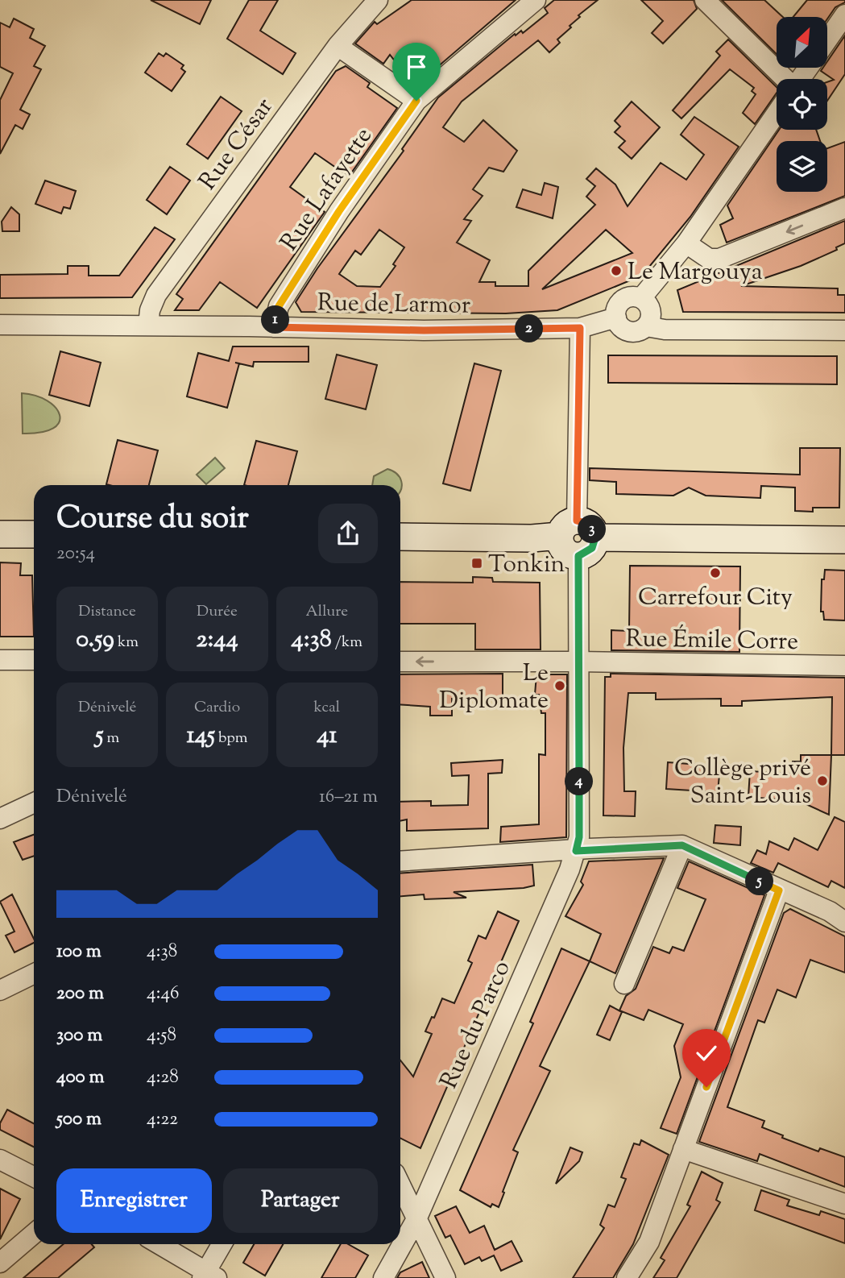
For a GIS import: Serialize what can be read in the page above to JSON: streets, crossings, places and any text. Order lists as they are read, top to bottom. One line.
{"streets":{"street":["Rue César","Rue Lafayette","Rue de Larmor","Rue Émile Corre","Rue du Parco"]},"crossings":[["Rue César","Rue de Larmor"],["Rue Lafayette","Rue de Larmor"],["Rue de Larmor","Rue du Parco"],["Rue Émile Corre","Rue du Parco"]],"one_way":["Rue Émile Corre"],"places":{"other":["Le Margouya","Carrefour City","Le Diplomate","Collège privé Saint-Louis"],"transit":["Tonkin"]},"north":"top right","page":{"pins":["1","2","3","4","5"],"heading":["Course du soir","20:54"],"stats":[["Distance","0.59 km"],["Durée","2:44"],["Allure","4:38 /km"],["Dénivelé","5 m"],["Cardio","145 bpm"],["kcal","41"]],"chart":["Dénivelé","16–21 m"],"list":[{"name":"100 m","note":"4:38"},{"name":"200 m","note":"4:46"},{"name":"300 m","note":"4:58"},{"name":"400 m","note":"4:28"},{"name":"500 m","note":"4:22"}],"buttons":["Enregistrer","Partager"]}}
